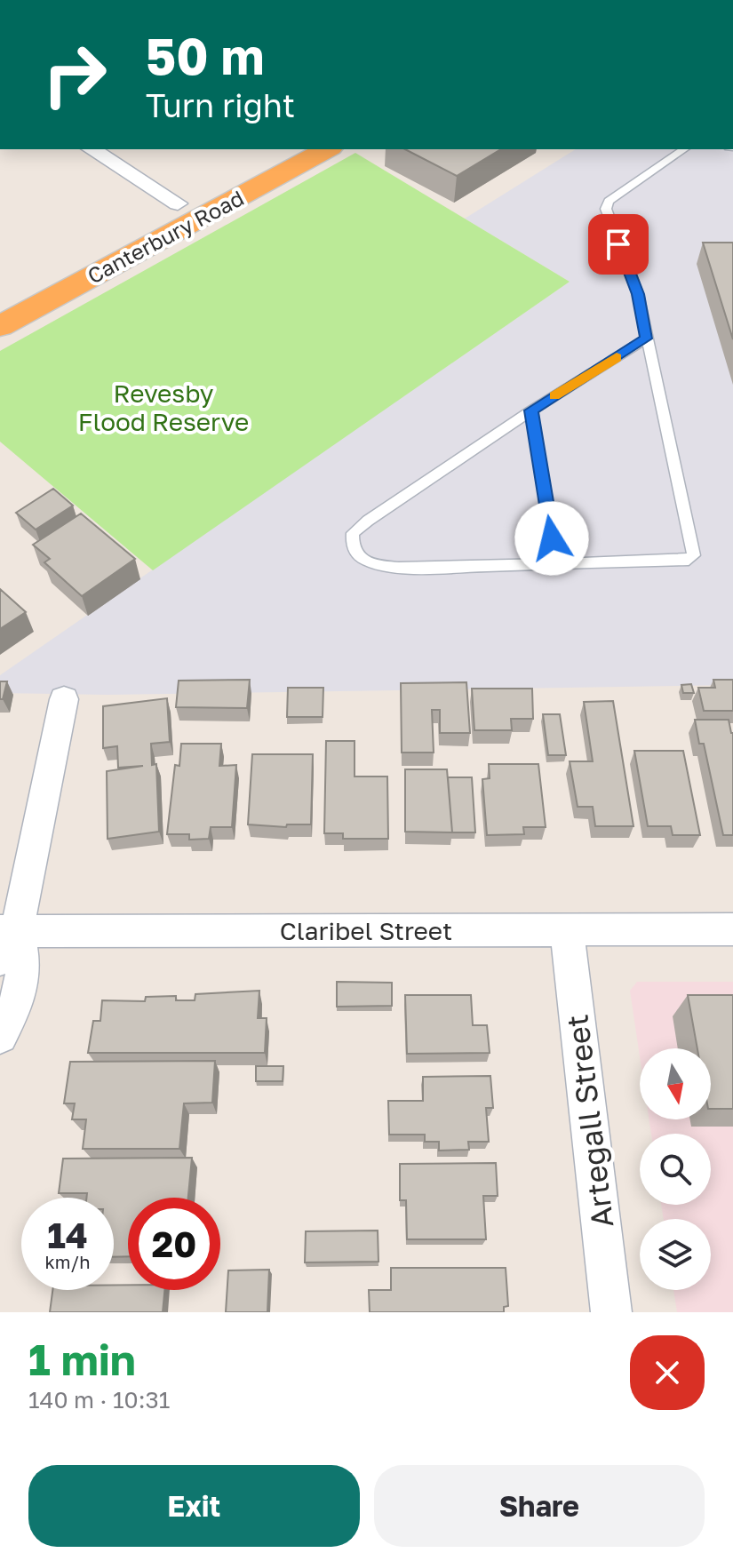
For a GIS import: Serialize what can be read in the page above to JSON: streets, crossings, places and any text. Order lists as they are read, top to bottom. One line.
{"streets":{"highway":["Canterbury Road"],"street":["Claribel Street","Artegall Street"]},"crossings":[["Claribel Street","Artegall Street"]],"parks":["Revesby Flood Reserve"],"north":"bottom","page":{"turn":["50 m","Turn right"],"speed":"14 km/h","limit":"20","heading":["1 min","140 m · 10:31"],"buttons":["Exit","Share"]}}
